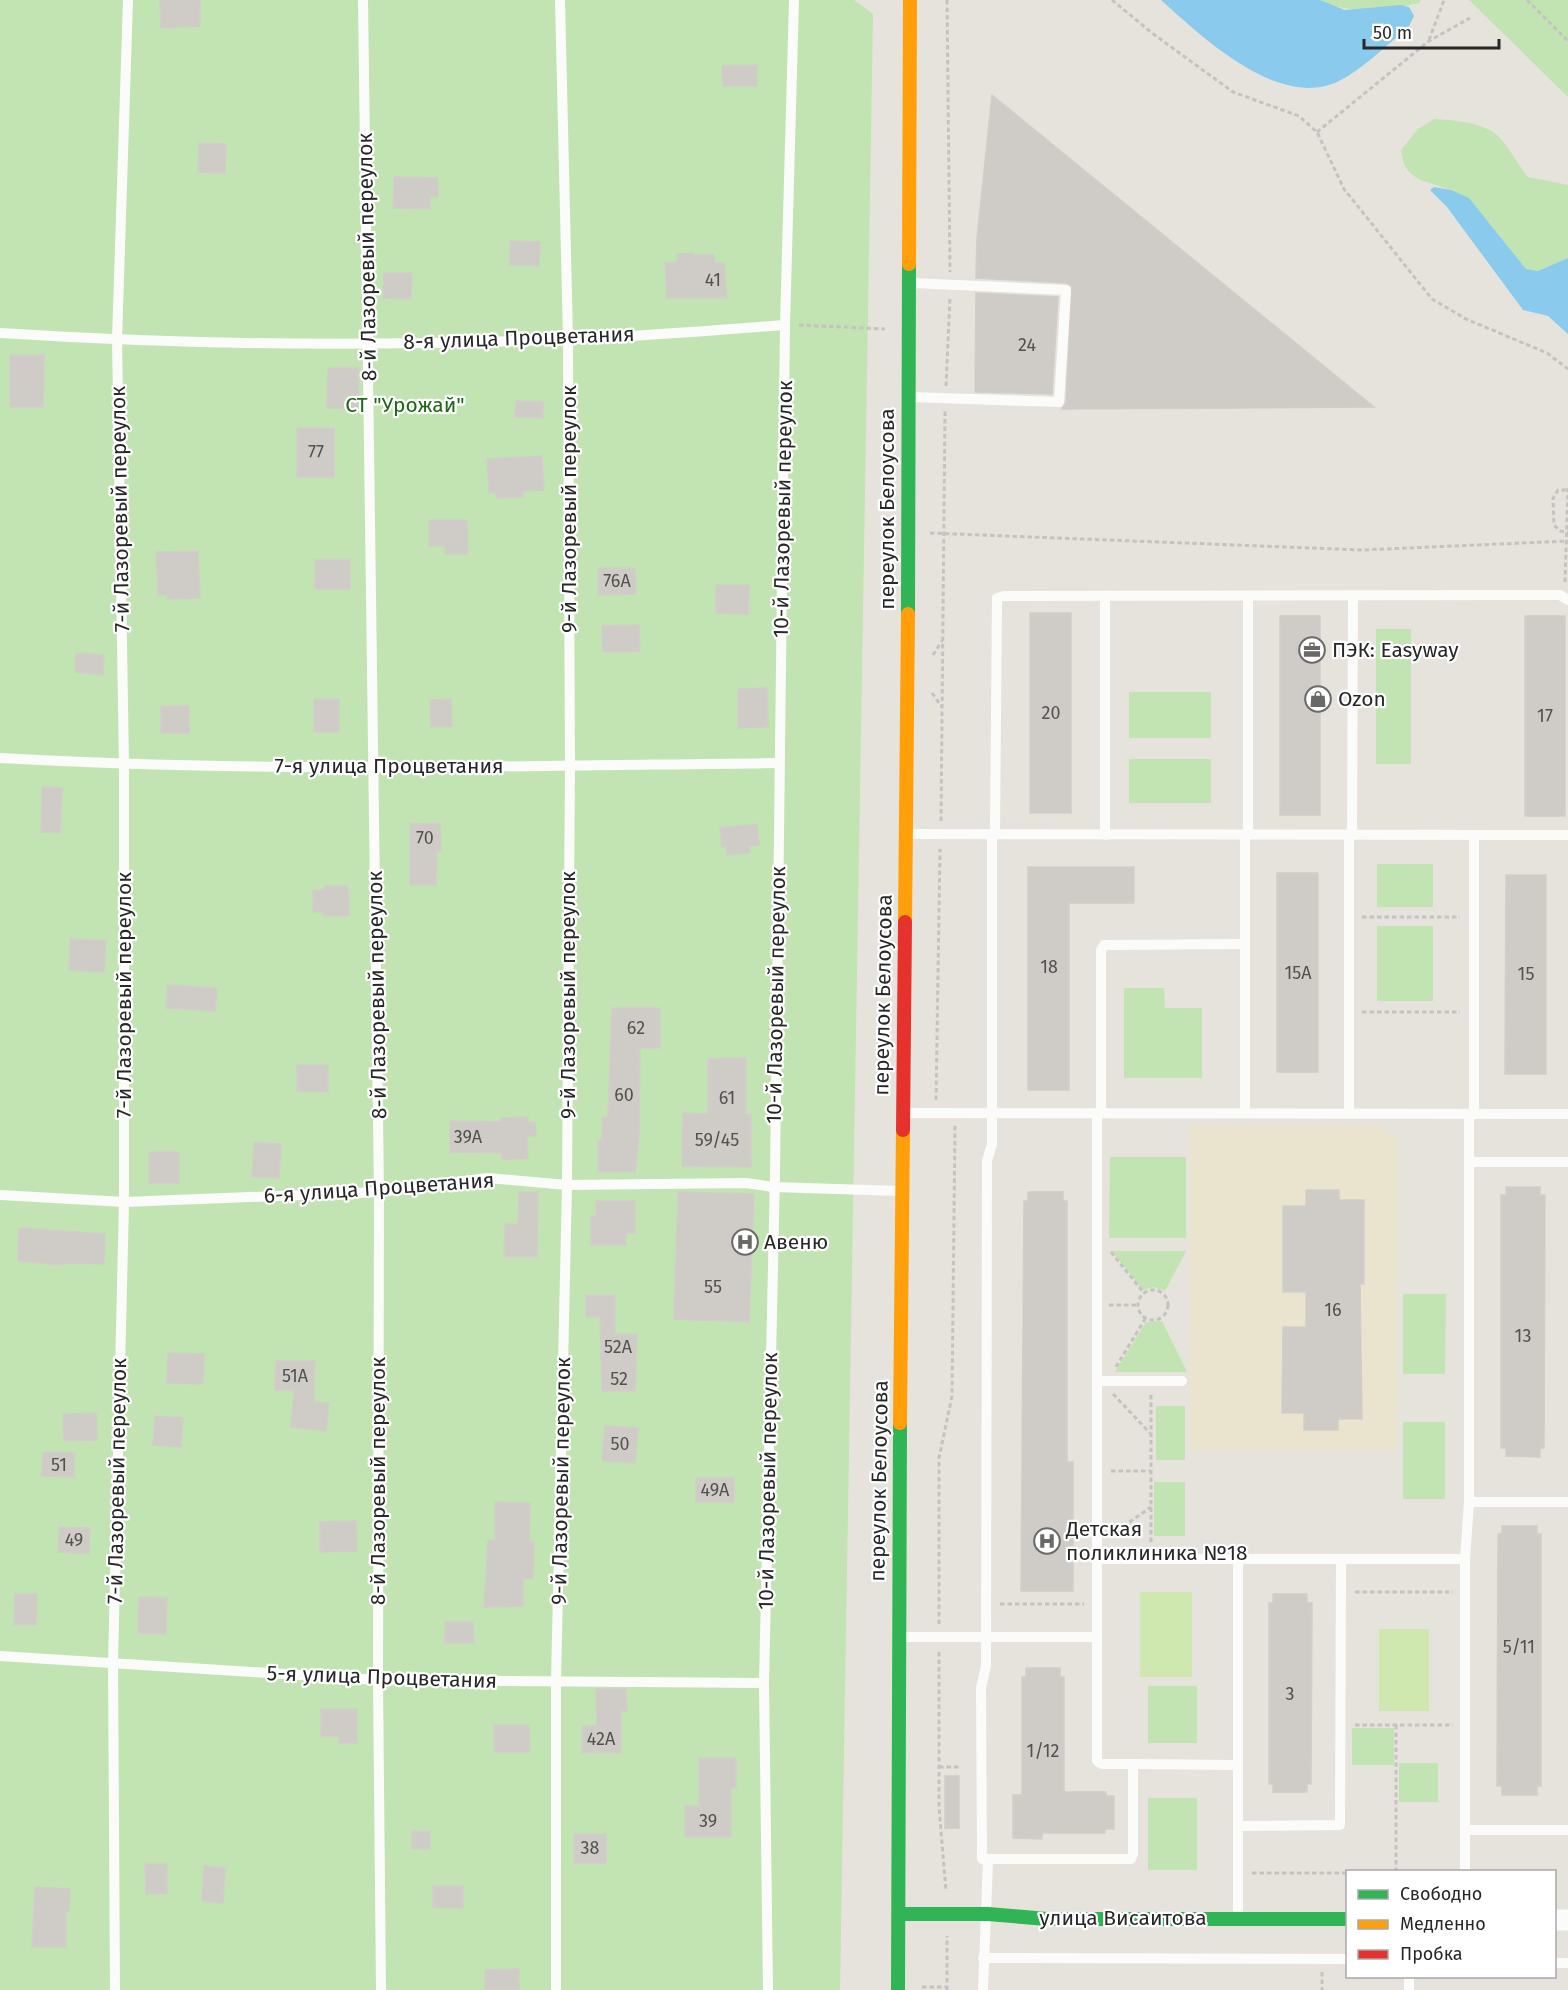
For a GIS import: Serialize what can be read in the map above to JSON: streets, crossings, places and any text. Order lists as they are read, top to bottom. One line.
{"streets":{"street":["переулок Белоусова","улица Висаитова"],"lane":["8-й Лазоревый переулок","8-я улица Процветания","7-й Лазоревый переулок","9-й Лазоревый переулок","10-й Лазоревый переулок","7-я улица Процветания","6-я улица Процветания","5-я улица Процветания"]},"crossings":[["8-й Лазоревый переулок","8-я улица Процветания"],["8-й Лазоревый переулок","7-я улица Процветания"],["8-й Лазоревый переулок","6-я улица Процветания"],["8-й Лазоревый переулок","5-я улица Процветания"],["8-я улица Процветания","7-й Лазоревый переулок"],["8-я улица Процветания","9-й Лазоревый переулок"],["8-я улица Процветания","10-й Лазоревый переулок"],["7-й Лазоревый переулок","7-я улица Процветания"],["7-й Лазоревый переулок","6-я улица Процветания"],["7-й Лазоревый переулок","5-я улица Процветания"],["9-й Лазоревый переулок","7-я улица Процветания"],["9-й Лазоревый переулок","6-я улица Процветания"],["9-й Лазоревый переулок","5-я улица Процветания"],["10-й Лазоревый переулок","7-я улица Процветания"],["10-й Лазоревый переулок","6-я улица Процветания"],["10-й Лазоревый переулок","5-я улица Процветания"],["переулок Белоусова","6-я улица Процветания"],["переулок Белоусова","улица Висаитова"]],"parks":["СТ \"Урожай\""],"places":{"office":["ПЭК: Easyway"],"shop":["Ozon"],"hospital":["Авеню","Детская поликлиника №18"]},"house_numbers":["41","24","77","76А","20","17","70","18","15А","15","62","60","61","39А","59/45","55","16","13","52А","51А","52","50","51","49А","49","5/11","3","42А","1/12","39","38"],"legend":["Свободно","Медленно","Пробка"],"scale_bar":"50 m"}
